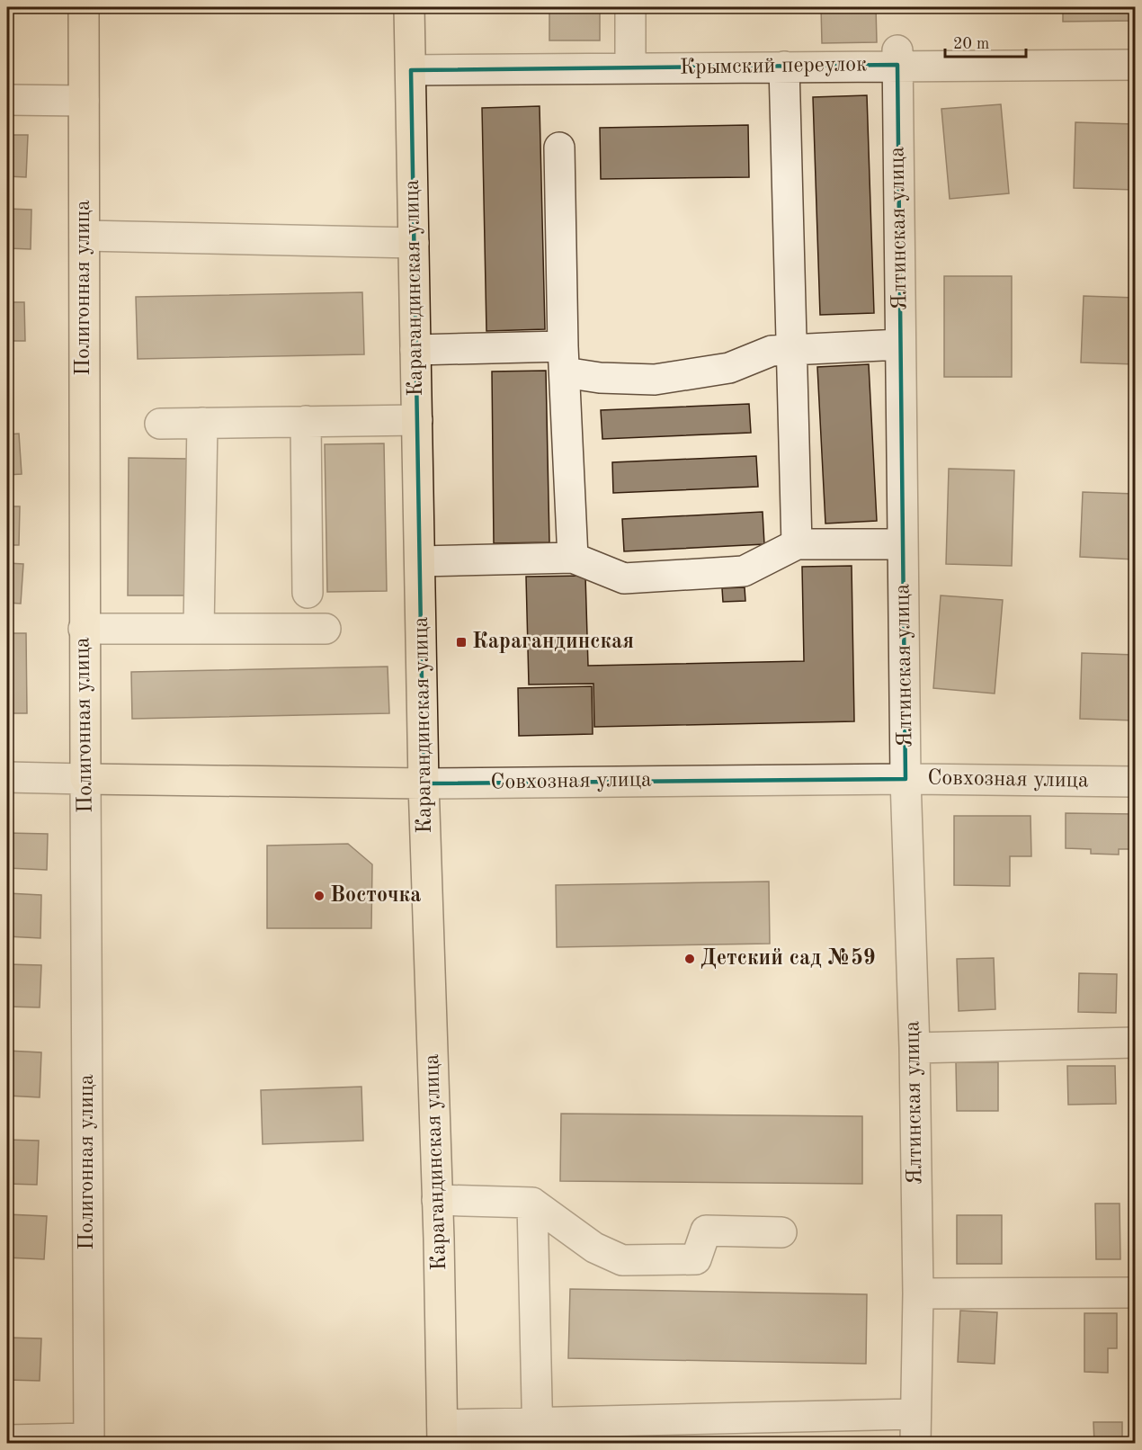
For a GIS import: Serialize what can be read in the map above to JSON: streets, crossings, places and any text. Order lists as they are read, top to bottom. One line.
{"streets":{"main road":["Полигонная улица","Карагандинская улица","Совхозная улица"],"street":["Крымский переулок","Ялтинская улица"]},"crossings":[["Крымский переулок","Ялтинская улица"],["Крымский переулок","Карагандинская улица"],["Ялтинская улица","Совхозная улица"],["Полигонная улица","Совхозная улица"],["Карагандинская улица","Совхозная улица"]],"places":{"transit":["Карагандинская"],"other":["Восточка","Детский сад №59"]},"scale_bar":"20 m"}
